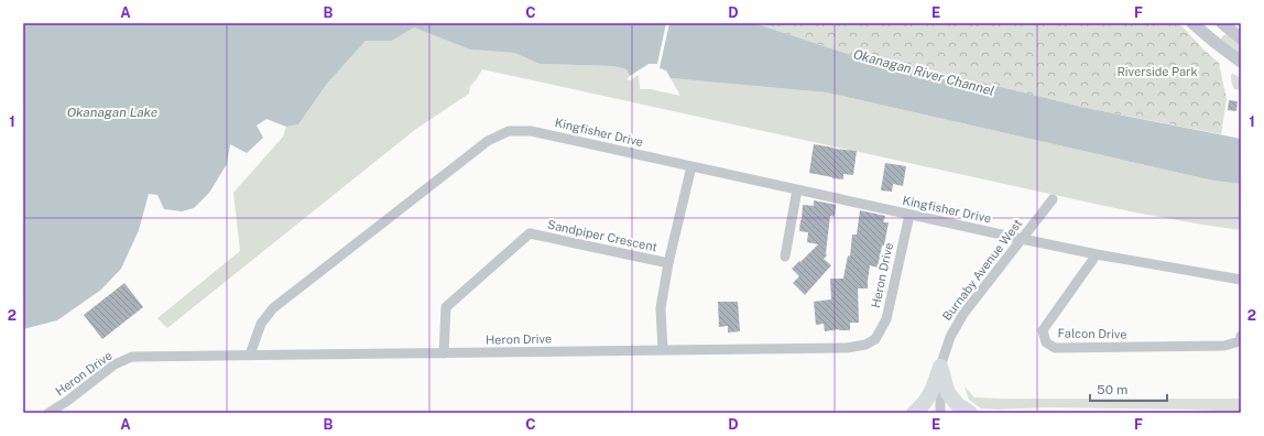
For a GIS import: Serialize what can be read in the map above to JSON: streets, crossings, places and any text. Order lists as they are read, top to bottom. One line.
{"streets":{"street":["Kingfisher Drive","Sandpiper Crescent","Burnaby Avenue West","Heron Drive","Falcon Drive"]},"crossings":[["Kingfisher Drive","Burnaby Avenue West"],["Kingfisher Drive","Heron Drive"],["Sandpiper Crescent","Heron Drive"]],"water":["Okanagan River Channel","Okanagan Lake"],"parks":["Riverside Park"],"scale_bar":"50 m","grid":{"columns":["A","B","C","D","E","F"],"rows":["1","2"]}}
